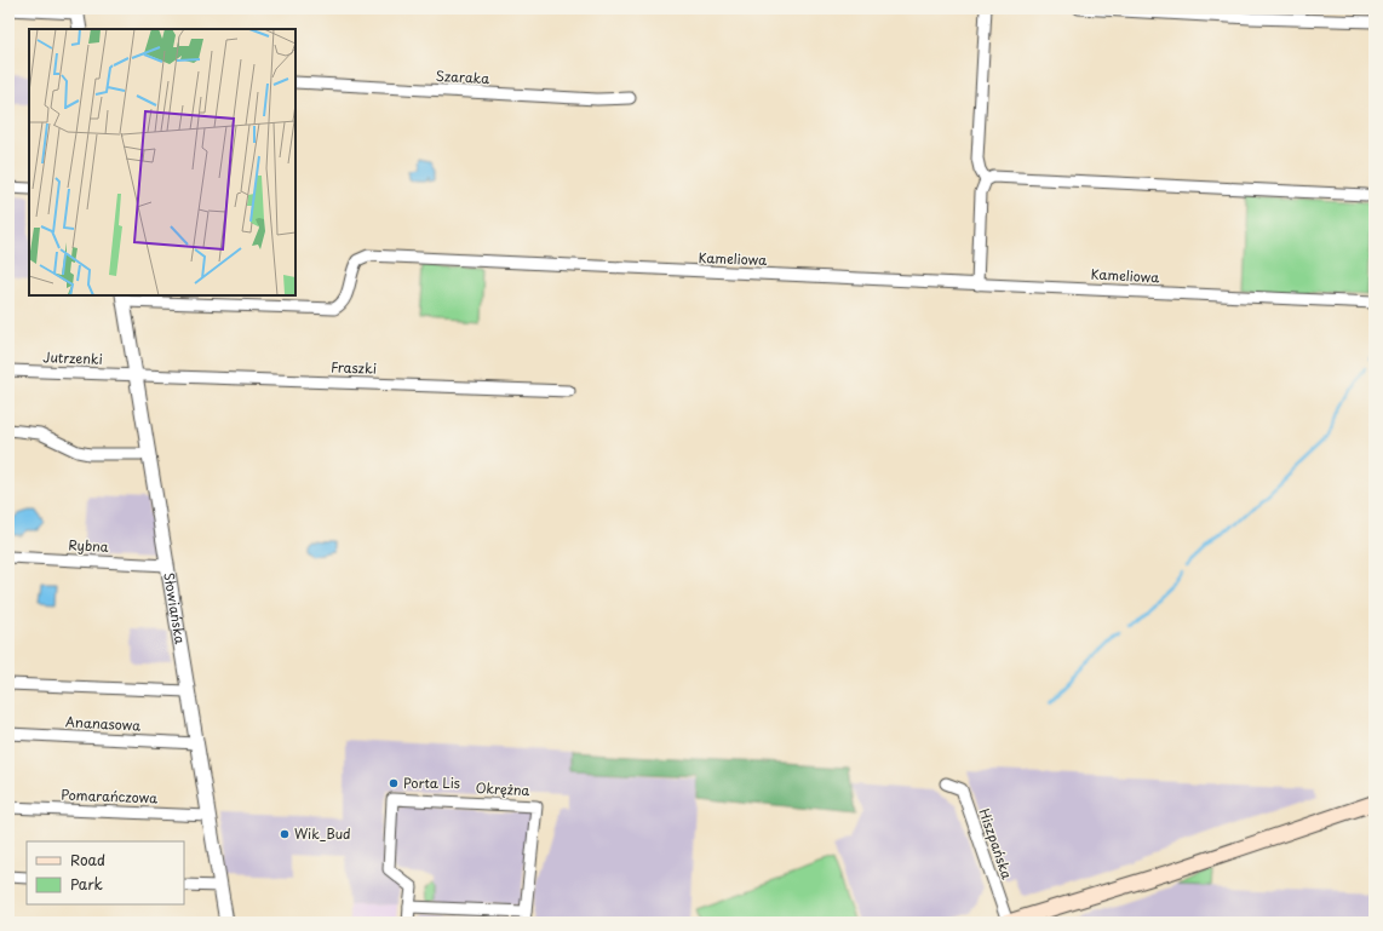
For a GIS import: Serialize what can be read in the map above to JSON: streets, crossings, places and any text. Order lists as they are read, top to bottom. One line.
{"streets":{"street":["Szaraka","Kameliowa","Jutrzenki","Fraszki","Rybna","Słowiańska","Ananasowa","Okrężna","Pomarańczowa","Hiszpańska"]},"crossings":[["Kameliowa","Słowiańska"],["Jutrzenki","Fraszki"],["Jutrzenki","Słowiańska"],["Fraszki","Słowiańska"],["Rybna","Słowiańska"],["Słowiańska","Ananasowa"],["Słowiańska","Pomarańczowa"]],"places":["Porta Lis","Wik_Bud"],"legend":["Road","Park"]}
